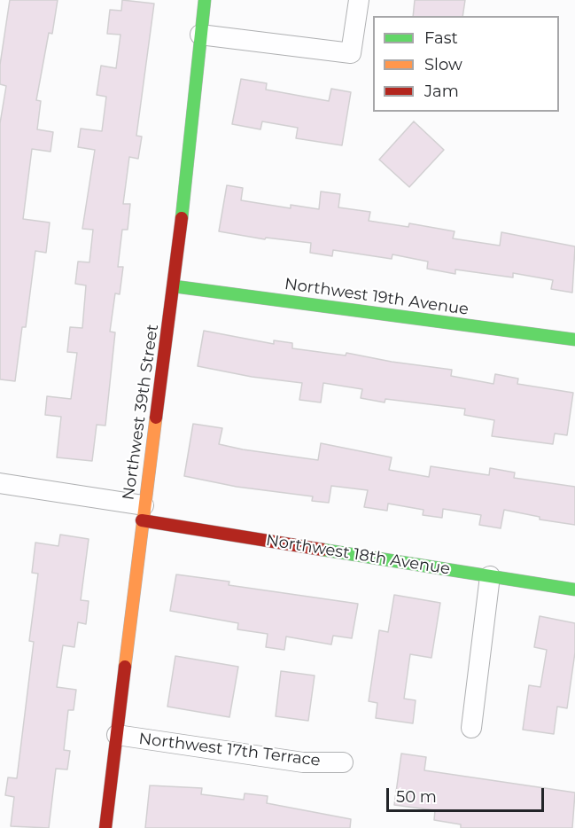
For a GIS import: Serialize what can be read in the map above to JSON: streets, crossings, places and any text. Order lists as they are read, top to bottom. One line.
{"streets":{"street":["Northwest 19th Avenue","Northwest 39th Street","Northwest 18th Avenue","Northwest 17th Terrace"]},"crossings":[["Northwest 19th Avenue","Northwest 39th Street"],["Northwest 39th Street","Northwest 18th Avenue"],["Northwest 39th Street","Northwest 17th Terrace"]],"legend":["Fast","Slow","Jam"],"scale_bar":"50 m"}
